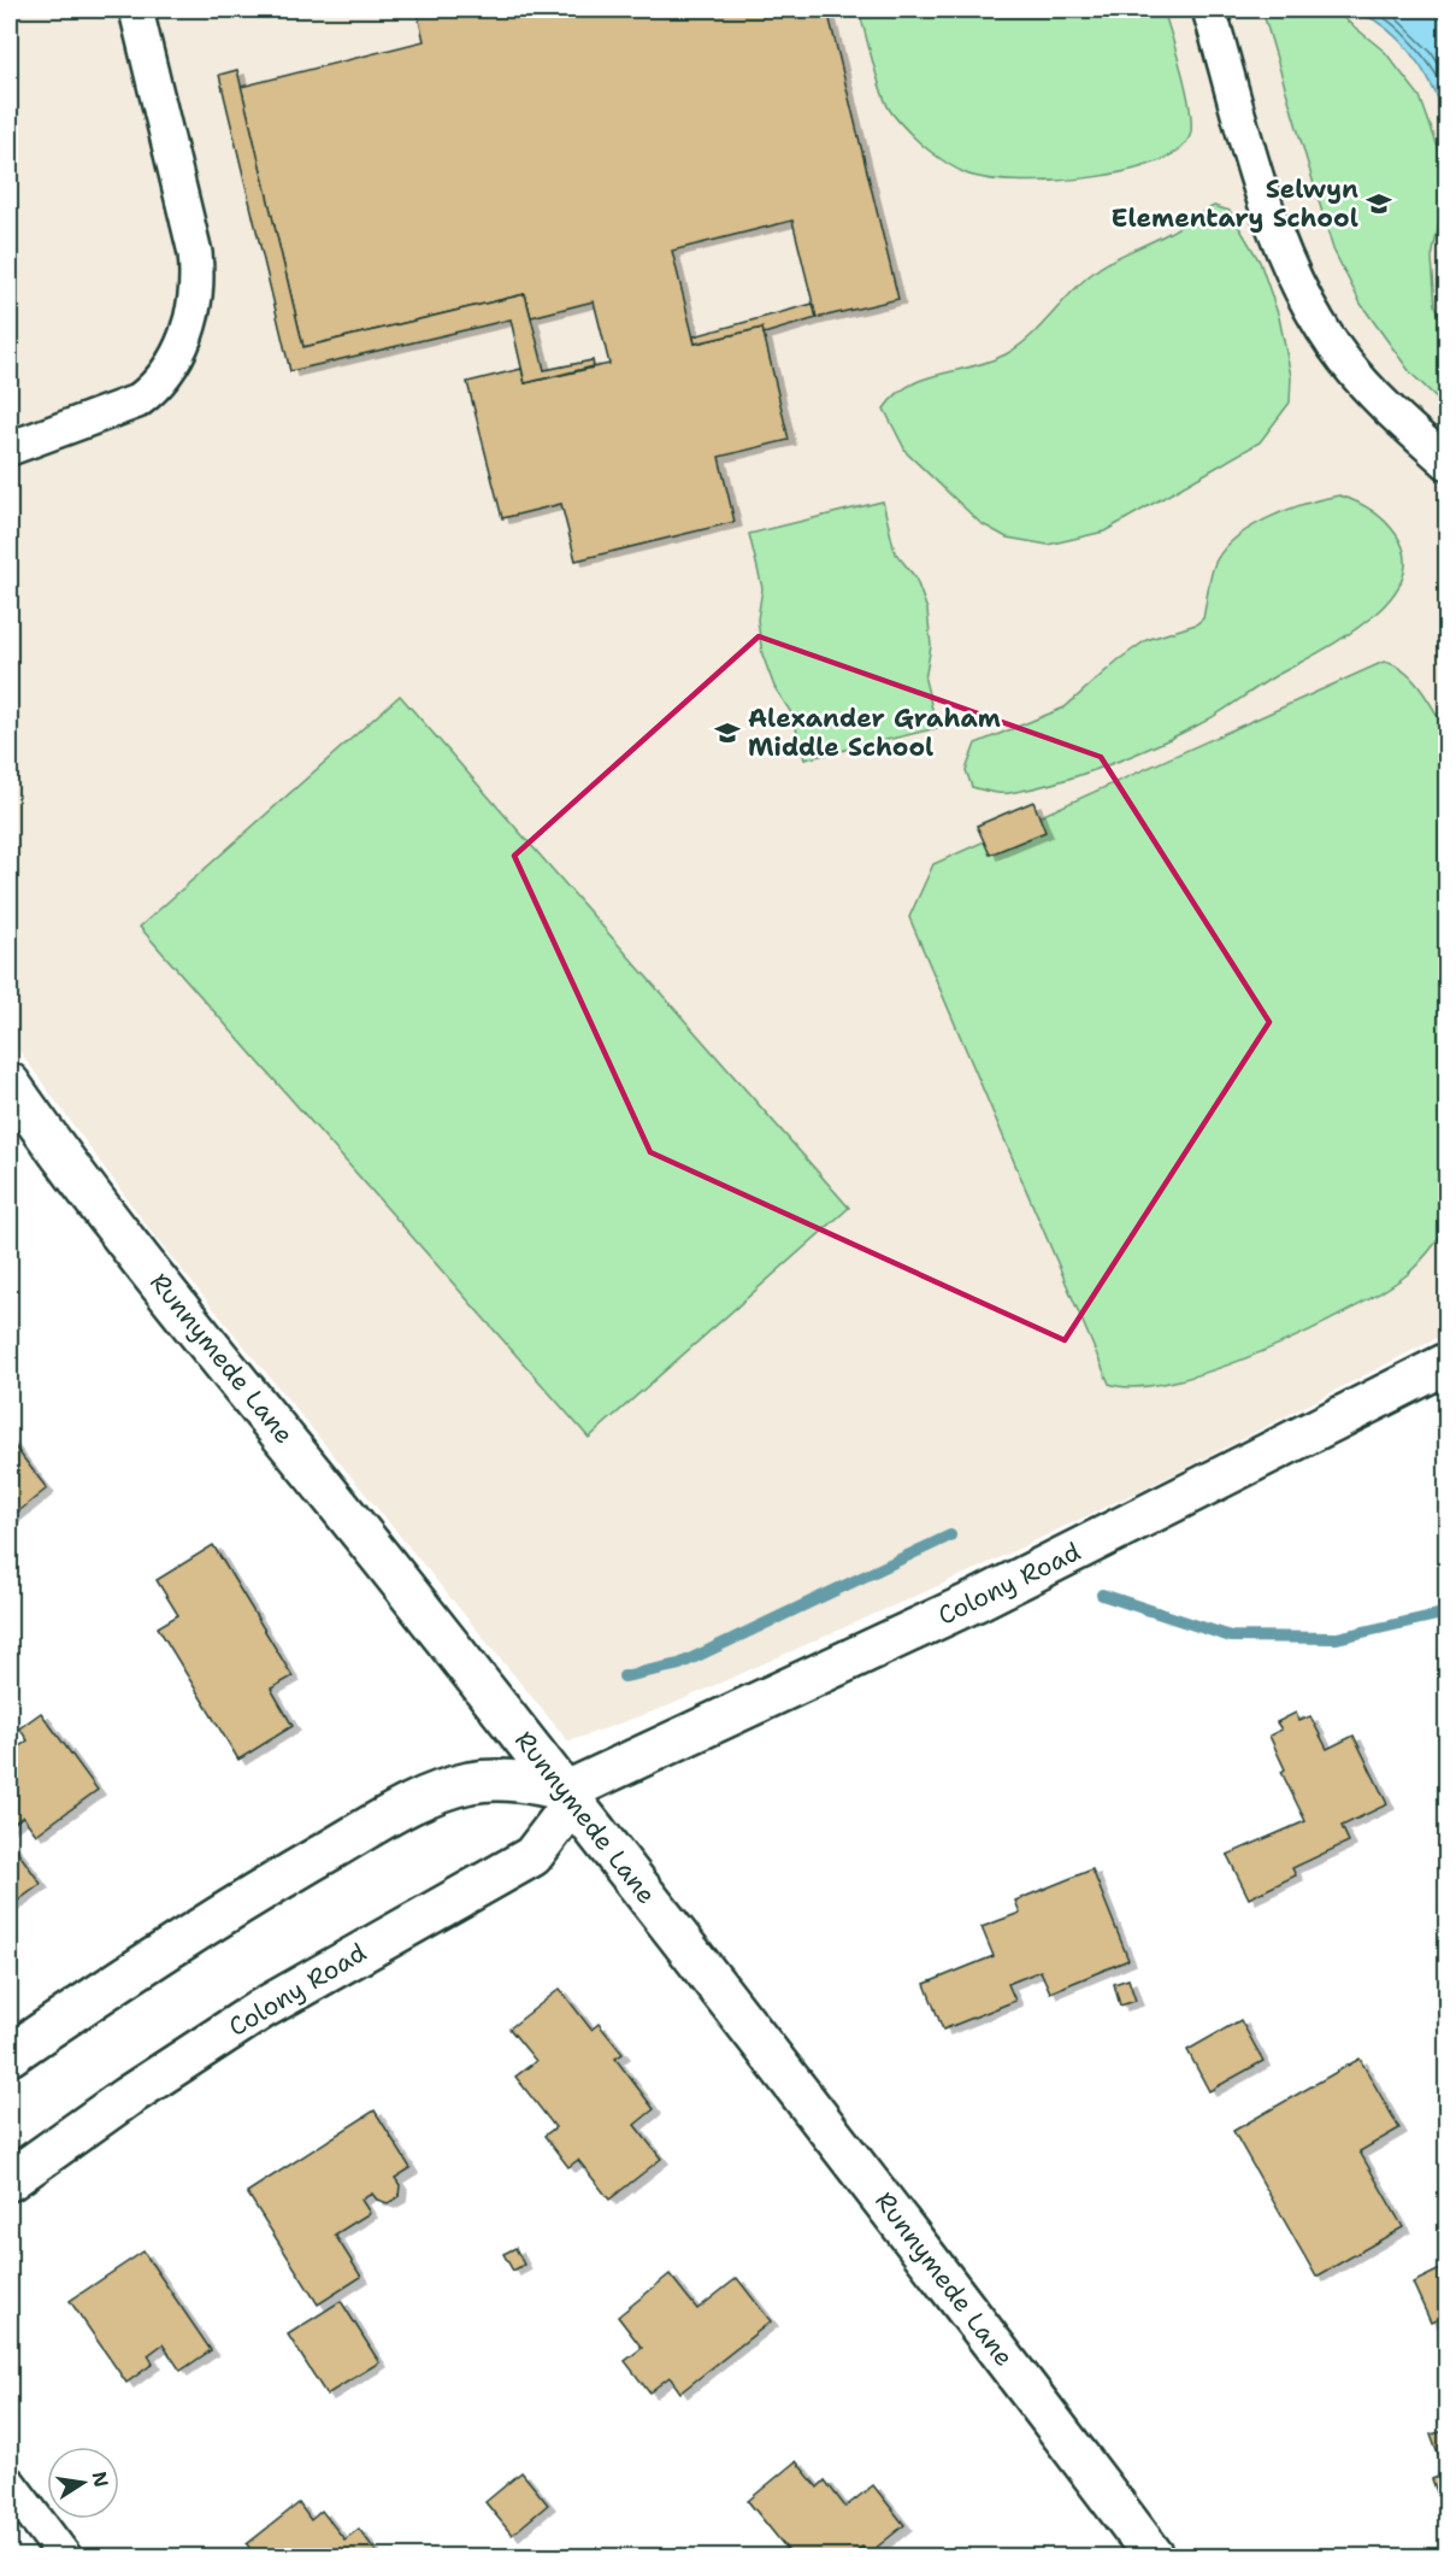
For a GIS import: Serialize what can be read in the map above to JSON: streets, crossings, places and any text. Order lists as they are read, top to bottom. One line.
{"streets":{"street":["Runnymede Lane","Colony Road"]},"crossings":[["Runnymede Lane","Colony Road"]],"places":{"school or university":["Selwyn Elementary School","Alexander Graham Middle School"]},"north":"right"}
